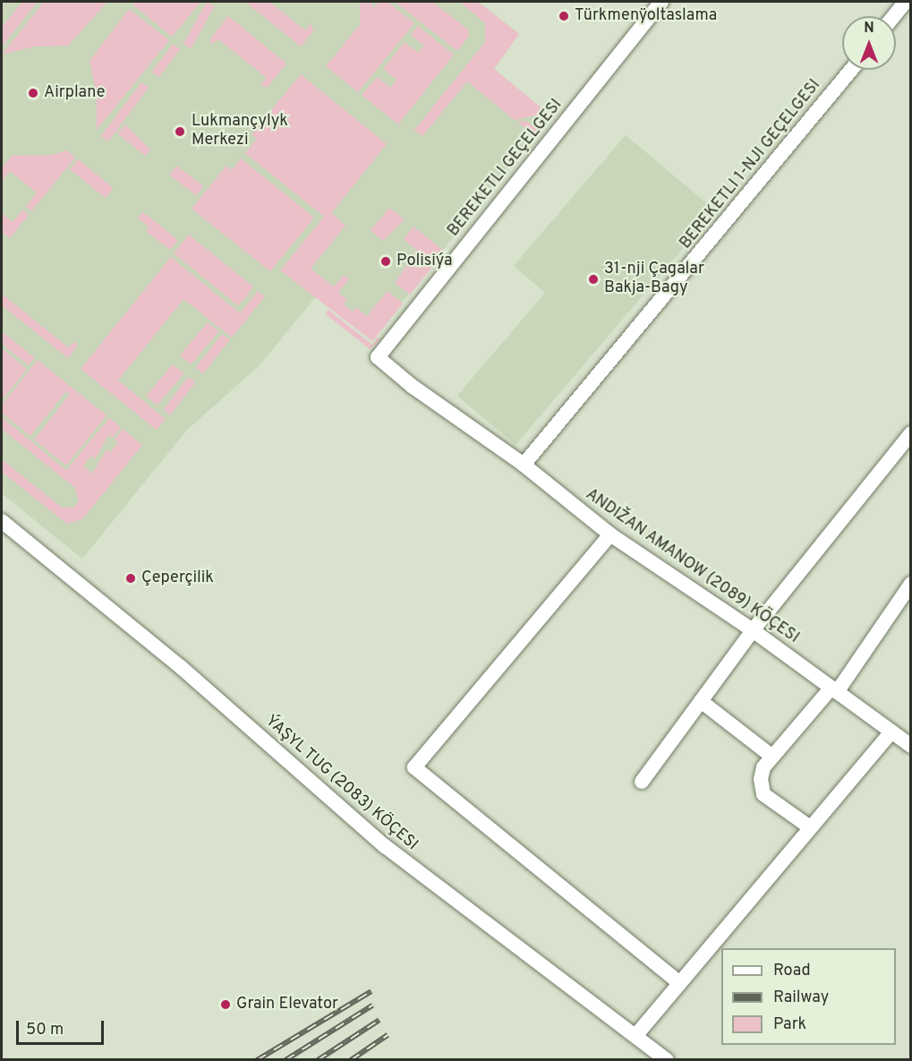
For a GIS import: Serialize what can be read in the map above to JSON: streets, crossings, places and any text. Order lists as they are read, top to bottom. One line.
{"streets":{"street":["BEREKETLI 1-NJI GEÇELGESI","BEREKETLI GEÇELGESI","ANDIŽAN AMANOW (2089) KÖÇESI","ÝAŞYL TUG (2083) KÖÇESI"]},"crossings":[["BEREKETLI 1-NJI GEÇELGESI","ANDIŽAN AMANOW (2089) KÖÇESI"],["BEREKETLI GEÇELGESI","ANDIŽAN AMANOW (2089) KÖÇESI"]],"places":["Türkmenÿoltaslama","Airplane","Lukmançylyk Merkezi","Polisiýa","31-nji Çagalar Bakja-Bagy","Çeperçilik","Grain Elevator"],"legend":["Road","Railway","Park"],"scale_bar":"50 m","north":"top"}
